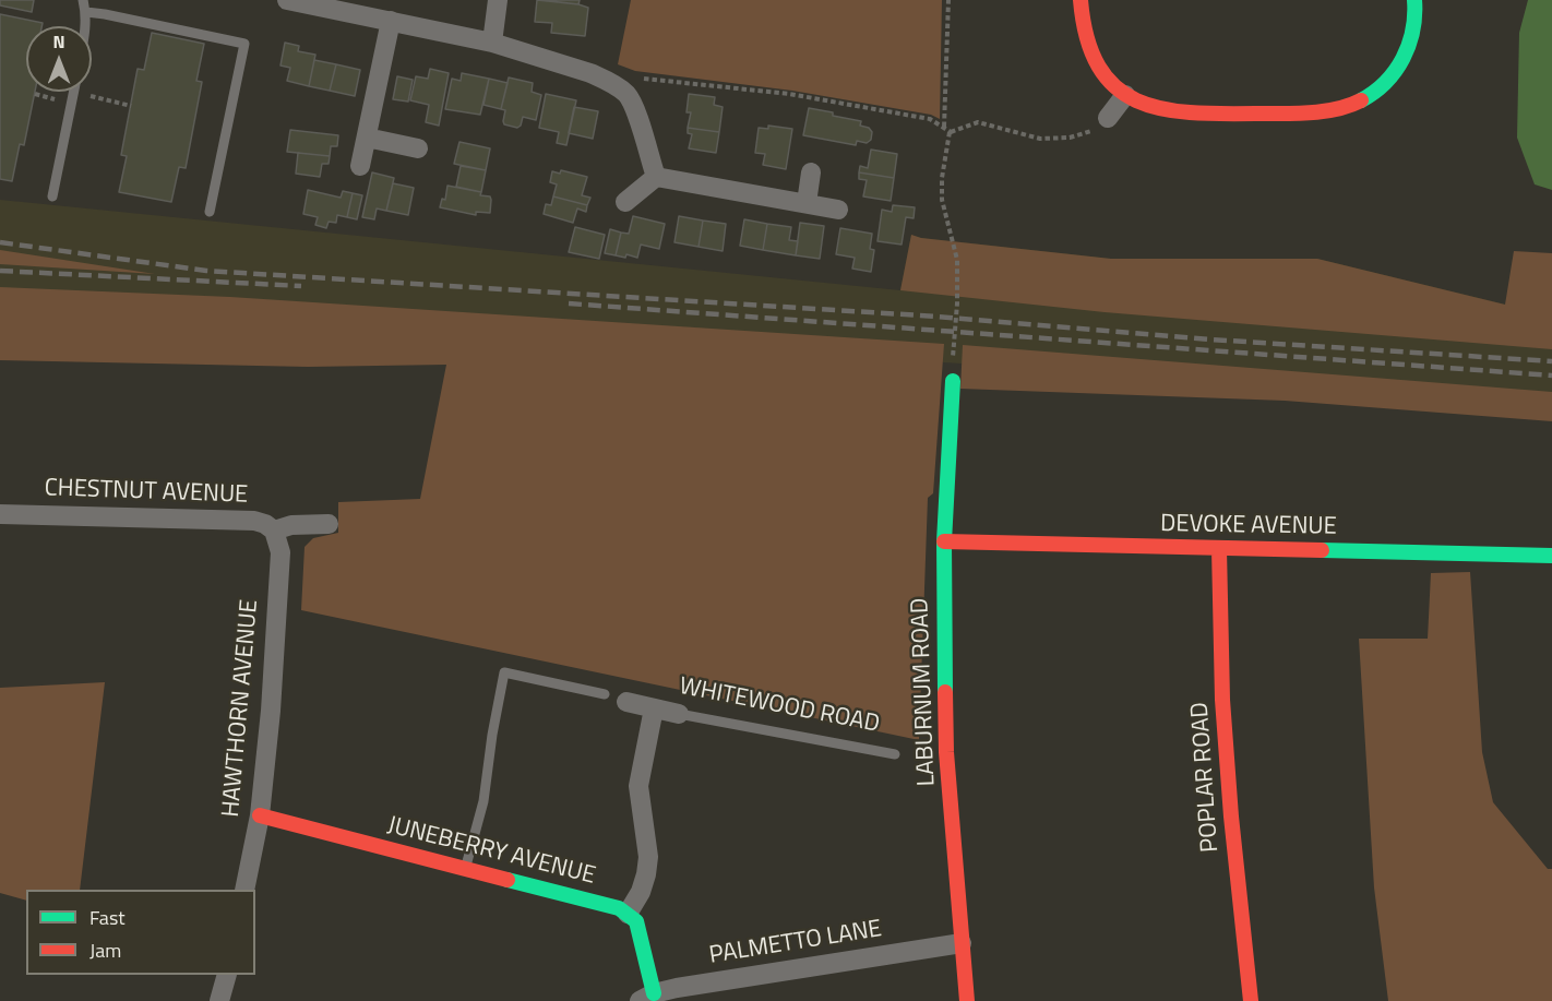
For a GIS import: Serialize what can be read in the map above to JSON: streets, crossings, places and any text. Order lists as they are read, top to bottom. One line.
{"streets":{"street":["CHESTNUT AVENUE","DEVOKE AVENUE","LABURNUM ROAD","WHITEWOOD ROAD","HAWTHORN AVENUE","POPLAR ROAD","JUNEBERRY AVENUE","PALMETTO LANE"]},"crossings":[["CHESTNUT AVENUE","HAWTHORN AVENUE"],["DEVOKE AVENUE","LABURNUM ROAD"],["DEVOKE AVENUE","POPLAR ROAD"],["LABURNUM ROAD","PALMETTO LANE"],["WHITEWOOD ROAD","JUNEBERRY AVENUE"],["HAWTHORN AVENUE","JUNEBERRY AVENUE"]],"legend":["Fast","Jam"],"north":"top"}
